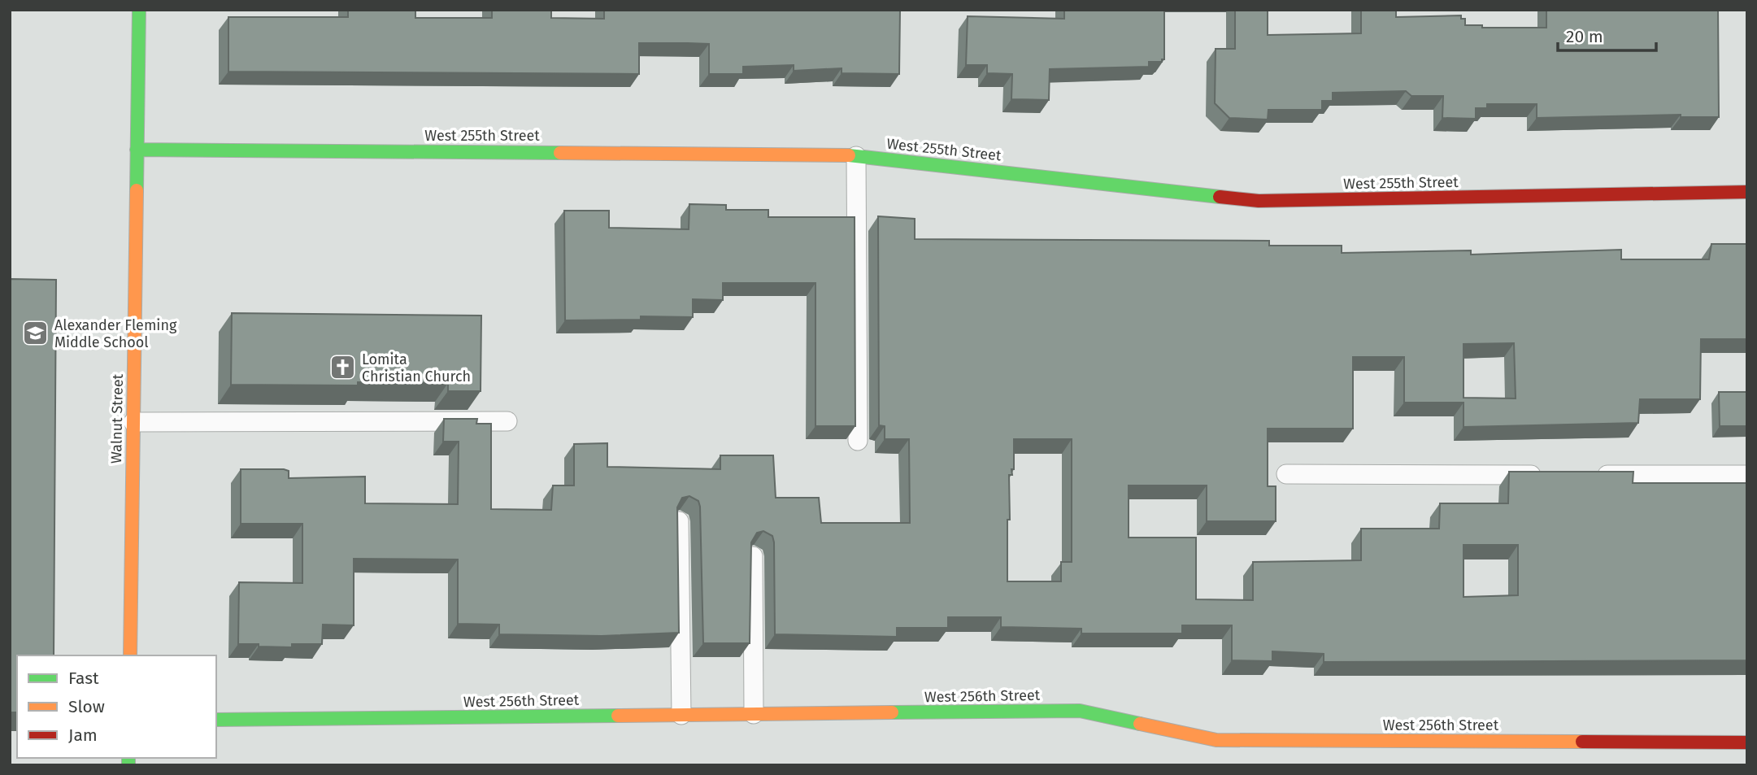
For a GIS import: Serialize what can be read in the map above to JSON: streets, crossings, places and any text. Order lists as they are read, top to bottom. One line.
{"streets":{"street":["West 255th Street","Walnut Street","West 256th Street"]},"crossings":[["West 255th Street","Walnut Street"]],"places":{"school or university":["Alexander Fleming Middle School"],"church":["Lomita Christian Church"]},"legend":["Fast","Slow","Jam"],"scale_bar":"20 m"}
